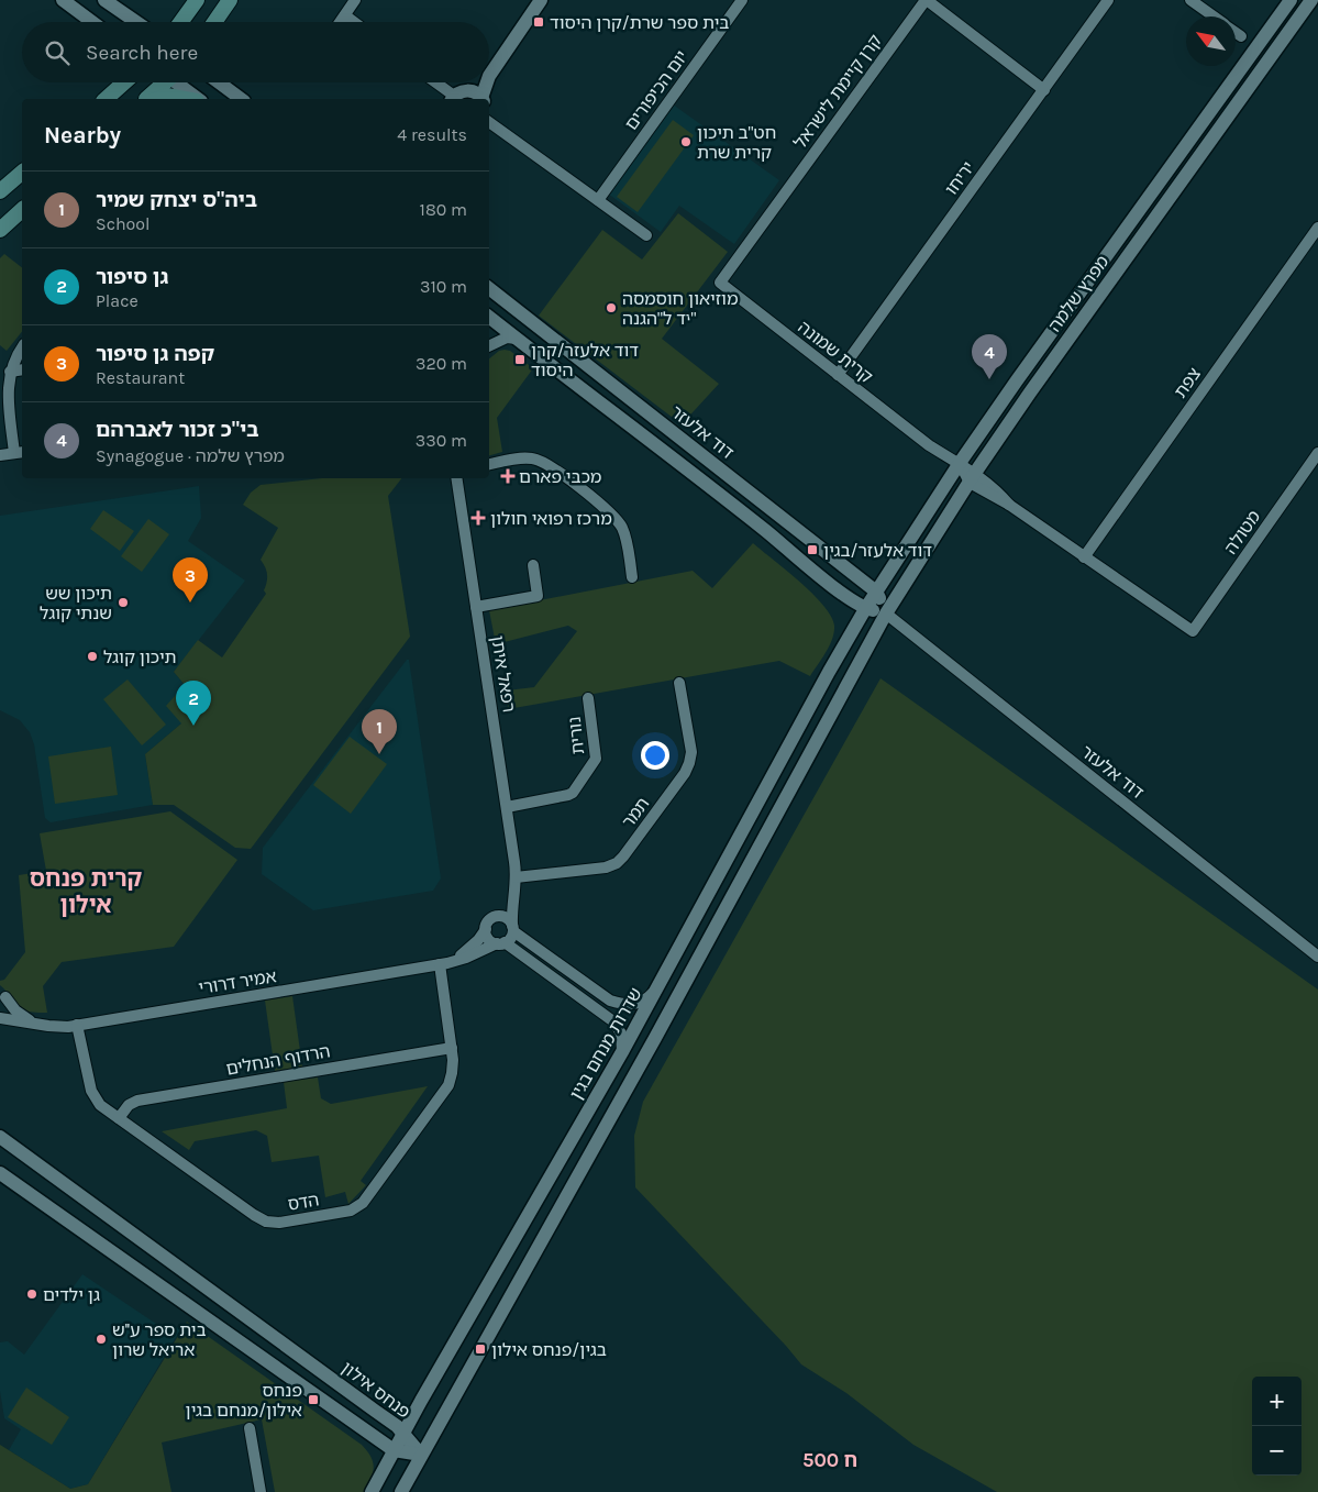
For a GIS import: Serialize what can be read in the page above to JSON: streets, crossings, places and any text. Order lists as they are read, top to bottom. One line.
{"streets":{"street":["יום הכיפורים","קרן קיימת לישראל","יריחו","מפרץ שלמה","קרית שמונה","צפת","דוד אלעזר","מטולה","רפאל איתן","נורית","תמר","אמיר דרורי","שדרות מנחם בגין","הרדוף הנחלים","הדס","פנחס אילון"]},"crossings":[["קרן קיימת לישראל","קרית שמונה"],["יריחו","קרית שמונה"],["מפרץ שלמה","קרית שמונה"],["מפרץ שלמה","דוד אלעזר"],["מפרץ שלמה","שדרות מנחם בגין"],["צפת","מטולה"],["דוד אלעזר","שדרות מנחם בגין"],["רפאל איתן","נורית"],["רפאל איתן","תמר"],["רפאל איתן","אמיר דרורי"],["אמיר דרורי","הדס"],["שדרות מנחם בגין","פנחס אילון"],["הרדוף הנחלים","הדס"]],"districts":["קרית פנחס אילון","ח 500"],"places":{"transit":["בית ספר שרת/קרן היסוד","דוד אלעזר/קרן היסוד","דוד אלעזר/בגין","בגין/פנחס אילון","פנחס אילון/מנחם בגין"],"other":["חט\"ב תיכון קרית שרת","מוזיאון חוסמסה יד ל\"הגנה\"","תיכון שש שנתי קוגל","תיכון קוגל","גן ילדים","בית ספר ע''ש אריאל שרון"],"health":["מכבי פארם","מרכז רפואי חולון"]},"north":"top left","page":{"search":"Search here","heading":["Nearby","4 results"],"list":[{"mark":"1","name":"ביה\"ס יצחק שמיר","note":"School","value":"180 m"},{"mark":"2","name":"גן סיפור","note":"Place","value":"310 m"},{"mark":"3","name":"קפה גן סיפור","note":"Restaurant","value":"320 m"},{"mark":"4","name":"בי\"כ זכור לאברהם","note":"Synagogue · מפרץ שלמה","value":"330 m"}],"pins":["4","3","2","1"],"map_buttons":["+","−"]}}
